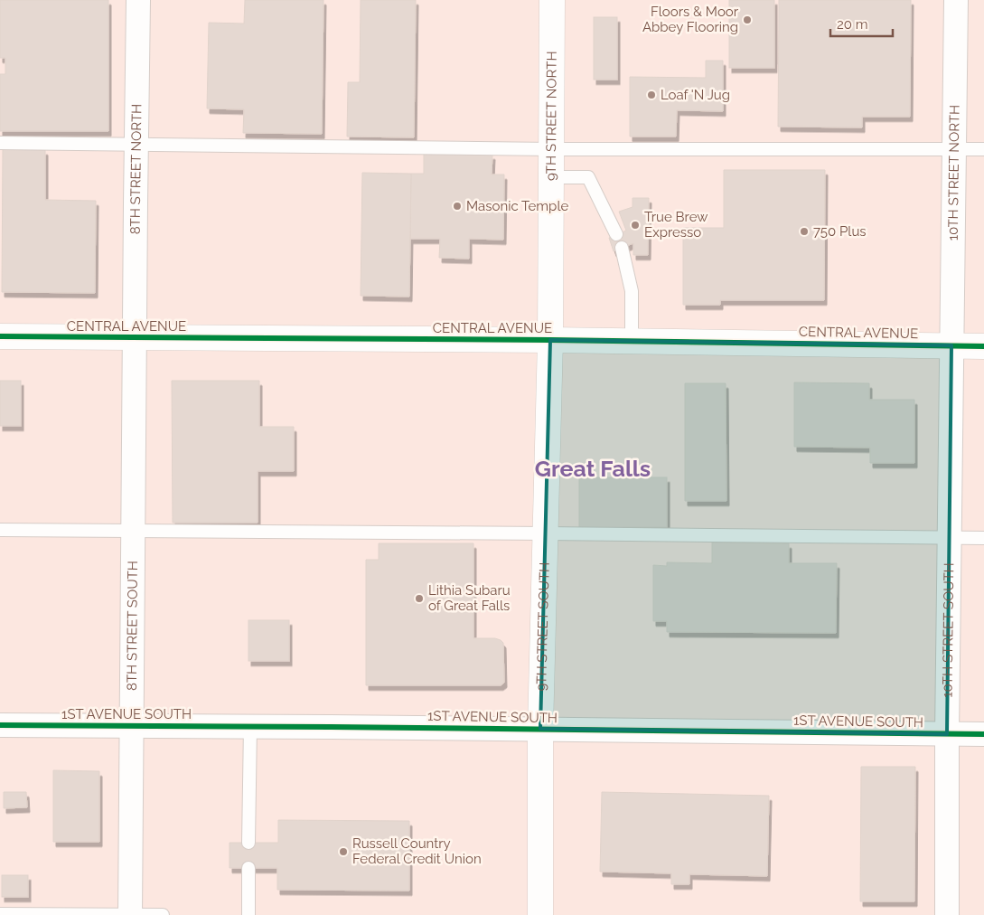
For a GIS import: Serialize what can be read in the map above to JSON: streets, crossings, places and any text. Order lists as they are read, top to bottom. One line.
{"streets":{"street":["9TH STREET NORTH","8TH STREET NORTH","10TH STREET NORTH","CENTRAL AVENUE","8TH STREET SOUTH","9TH STREET SOUTH","10TH STREET SOUTH","1ST AVENUE SOUTH"]},"crossings":[["9TH STREET NORTH","CENTRAL AVENUE"],["9TH STREET NORTH","9TH STREET SOUTH"],["8TH STREET NORTH","CENTRAL AVENUE"],["8TH STREET NORTH","8TH STREET SOUTH"],["10TH STREET NORTH","CENTRAL AVENUE"],["10TH STREET NORTH","10TH STREET SOUTH"],["CENTRAL AVENUE","8TH STREET SOUTH"],["CENTRAL AVENUE","9TH STREET SOUTH"],["CENTRAL AVENUE","10TH STREET SOUTH"],["8TH STREET SOUTH","1ST AVENUE SOUTH"],["9TH STREET SOUTH","1ST AVENUE SOUTH"],["10TH STREET SOUTH","1ST AVENUE SOUTH"]],"districts":["Great Falls"],"places":["Floors & Moor Abbey Flooring","Loaf 'N Jug","Masonic Temple","True Brew Expresso","750 Plus","Lithia Subaru of Great Falls","Russell Country Federal Credit Union"],"scale_bar":"20 m"}
